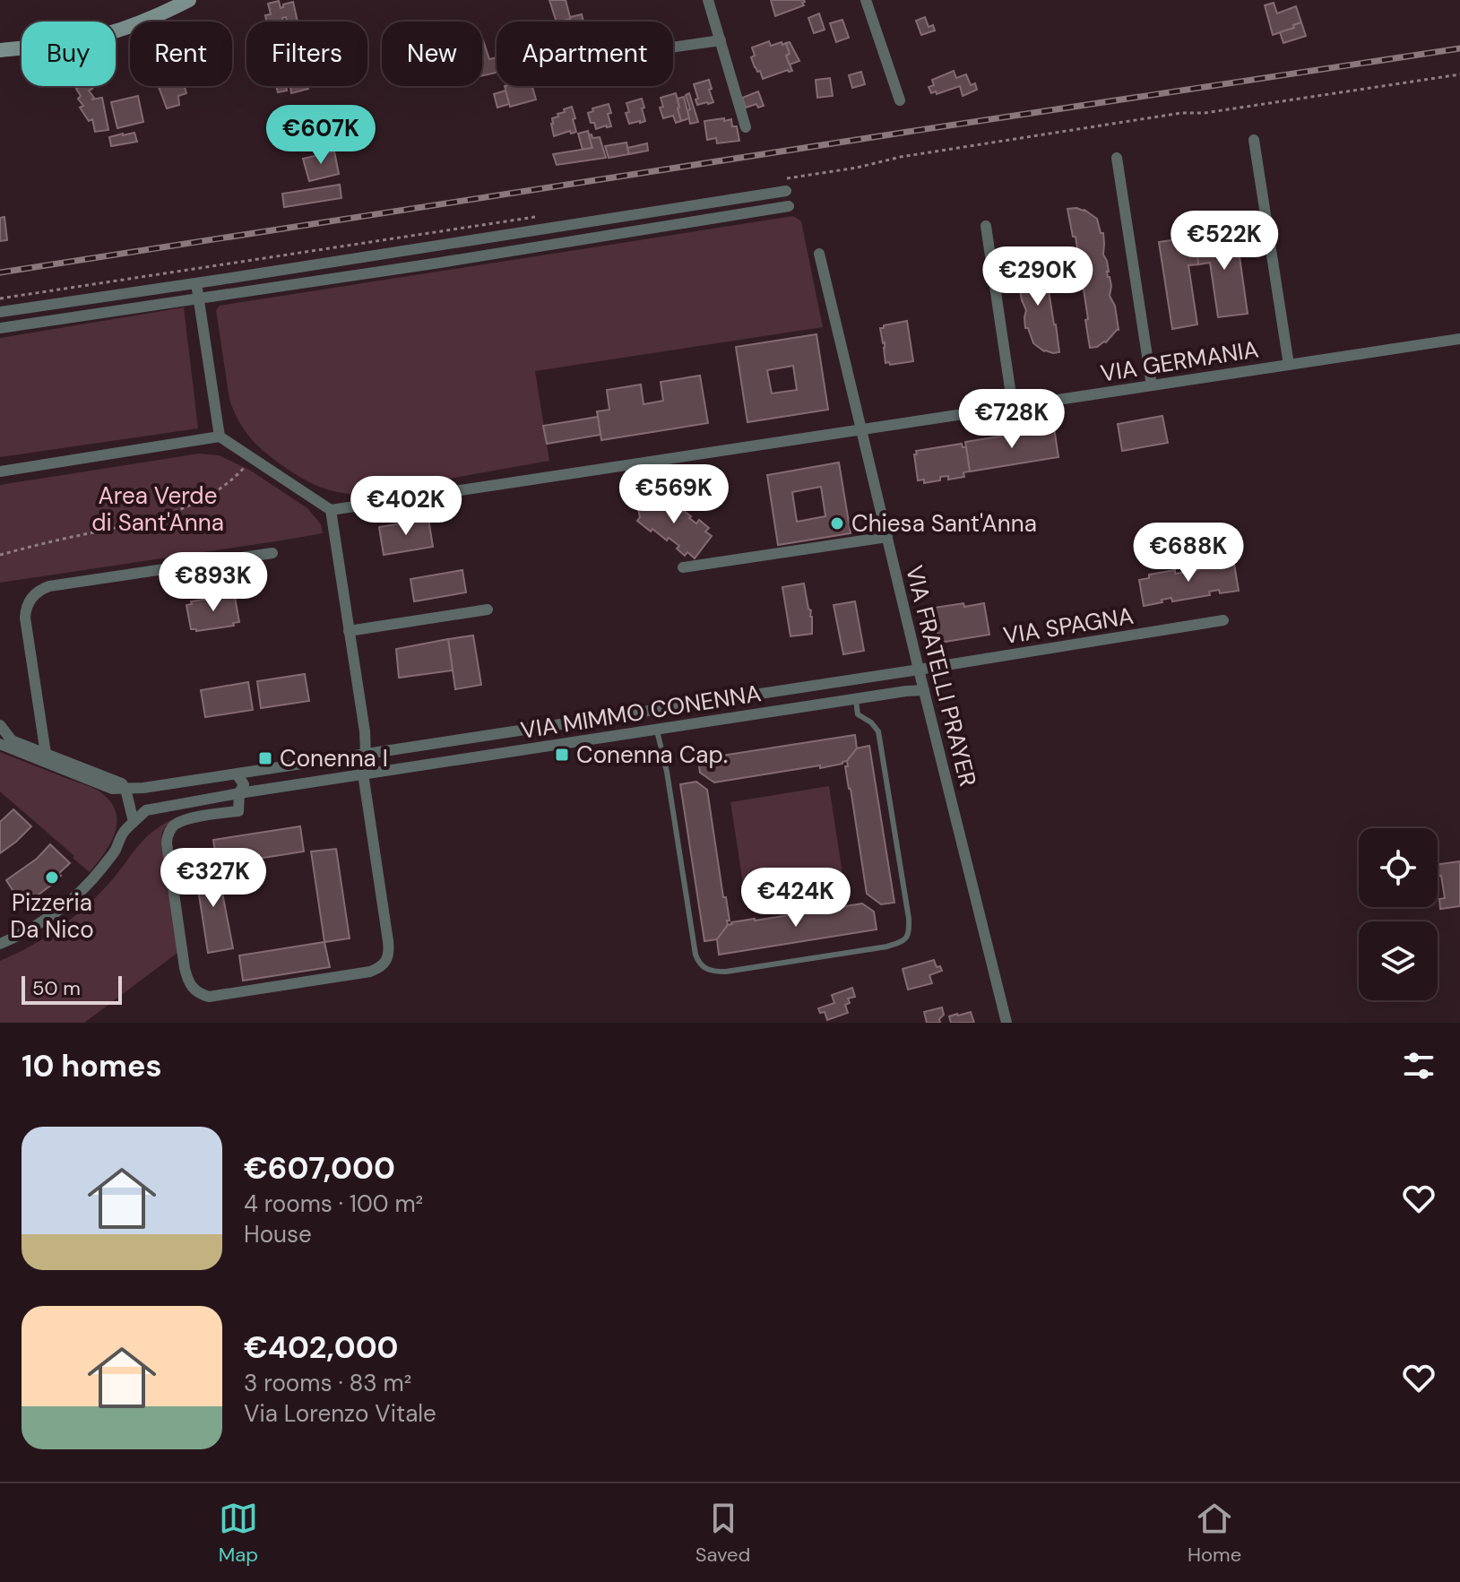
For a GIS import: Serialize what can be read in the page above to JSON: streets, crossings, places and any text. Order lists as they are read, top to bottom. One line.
{"streets":{"street":["VIA GERMANIA","VIA SPAGNA","VIA FRATELLI PRAYER","VIA MIMMO CONENNA"]},"crossings":[["VIA GERMANIA","VIA FRATELLI PRAYER"],["VIA SPAGNA","VIA FRATELLI PRAYER"],["VIA SPAGNA","VIA MIMMO CONENNA"],["VIA FRATELLI PRAYER","VIA MIMMO CONENNA"]],"parks":["Area Verde di Sant'Anna"],"places":{"other":["Chiesa Sant'Anna","Pizzeria Da Nico"],"transit":["Conenna Cap.","Conenna I"]},"scale_bar":"50 m","page":{"chip":["Buy","Rent","Filters","New","Apartment"],"price":["€607K","€522K","€290K","€728K","€569K","€402K","€688K","€893K","€327K","€424K"],"scale":"50 m","heading":"10 homes","list":[{"name":"€607,000","note":"4 rooms · 100 m² · House"},{"name":"€402,000","note":"3 rooms · 83 m² · Via Lorenzo Vitale"}],"tabs":["Map","Saved","Home"]}}
